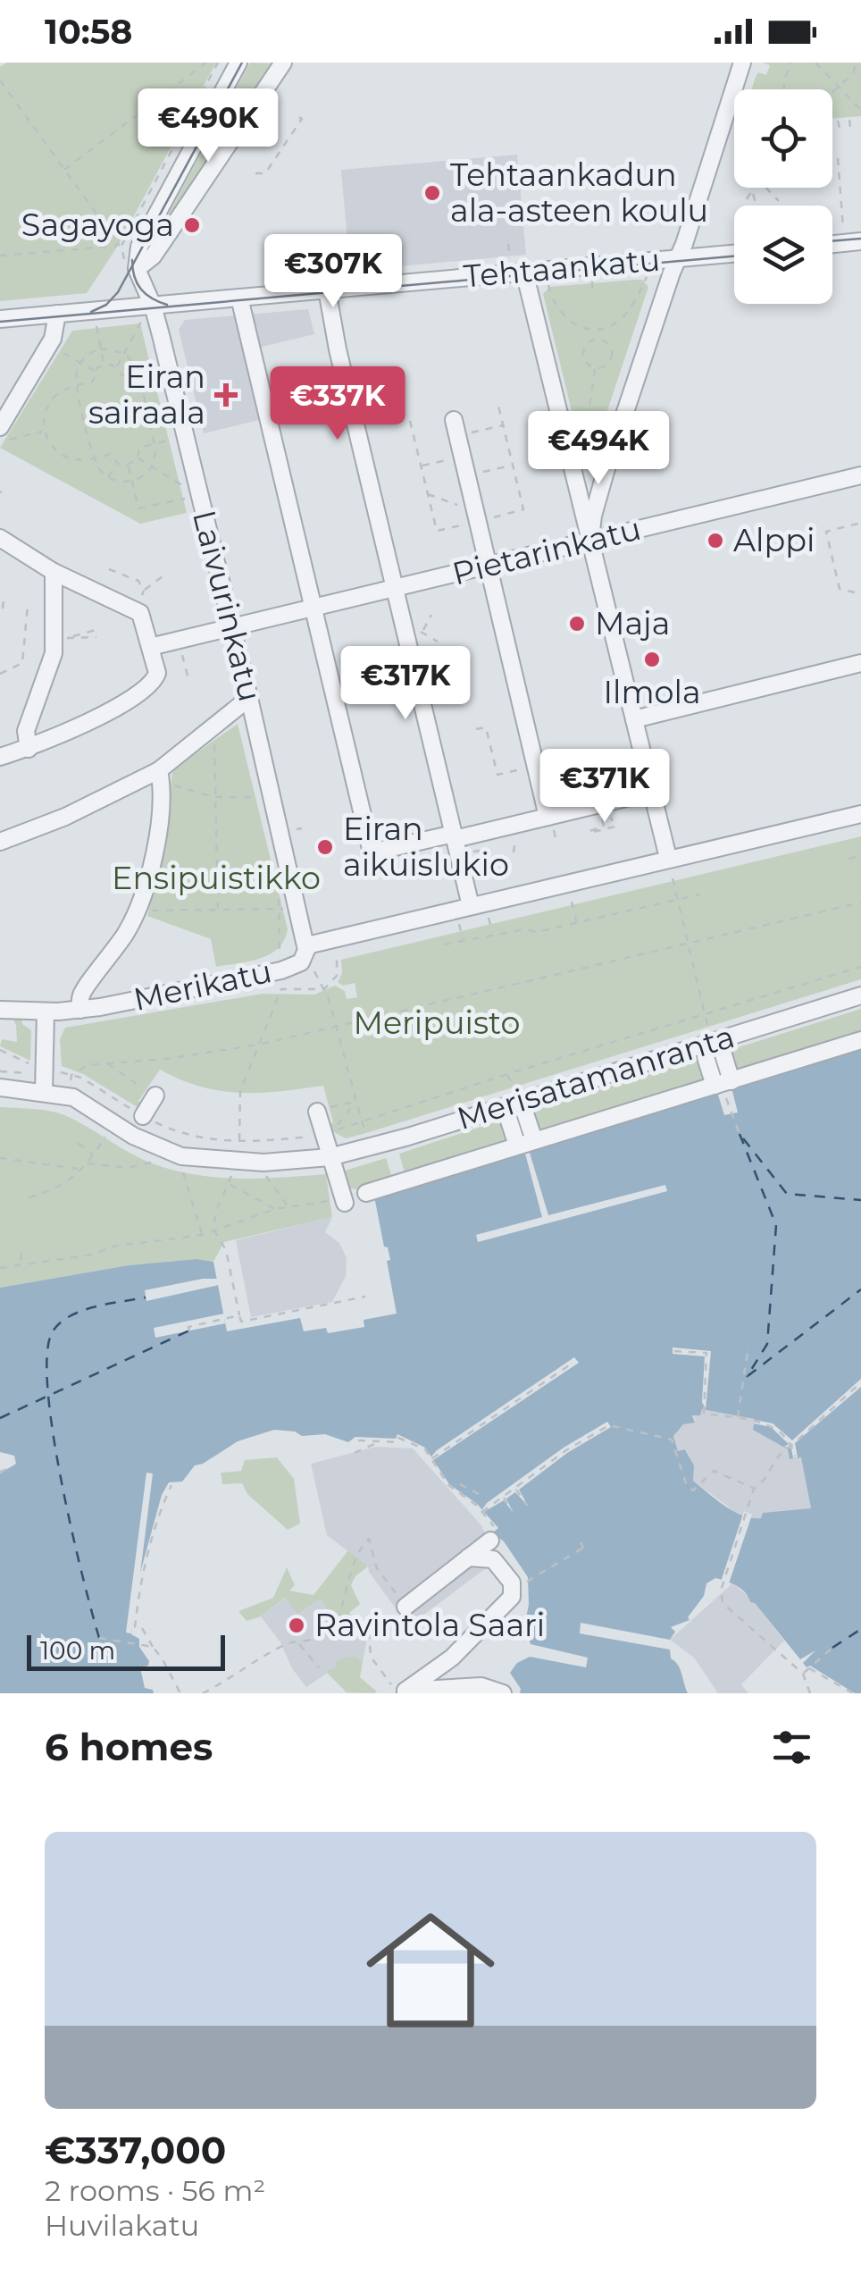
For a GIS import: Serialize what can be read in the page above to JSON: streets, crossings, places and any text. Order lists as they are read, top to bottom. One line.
{"streets":{"street":["Tehtaankatu","Pietarinkatu","Laivurinkatu","Merikatu","Merisatamanranta"]},"crossings":[["Tehtaankatu","Laivurinkatu"],["Pietarinkatu","Laivurinkatu"],["Laivurinkatu","Merikatu"]],"parks":["Ensipuistikko","Meripuisto"],"places":{"other":["Tehtaankadun ala-asteen koulu","Sagayoga","Alppi","Maja","Ilmola","Eiran aikuislukio","Ravintola Saari"],"health":["Eiran sairaala"]},"scale_bar":"100 m","page":{"status":"10:58","price":["€490K","€307K","€337K","€494K","€317K","€371K"],"scale":"100 m","heading":"6 homes","list":[{"name":"€337,000","note":"2 rooms · 56 m² · Huvilakatu"}]}}
